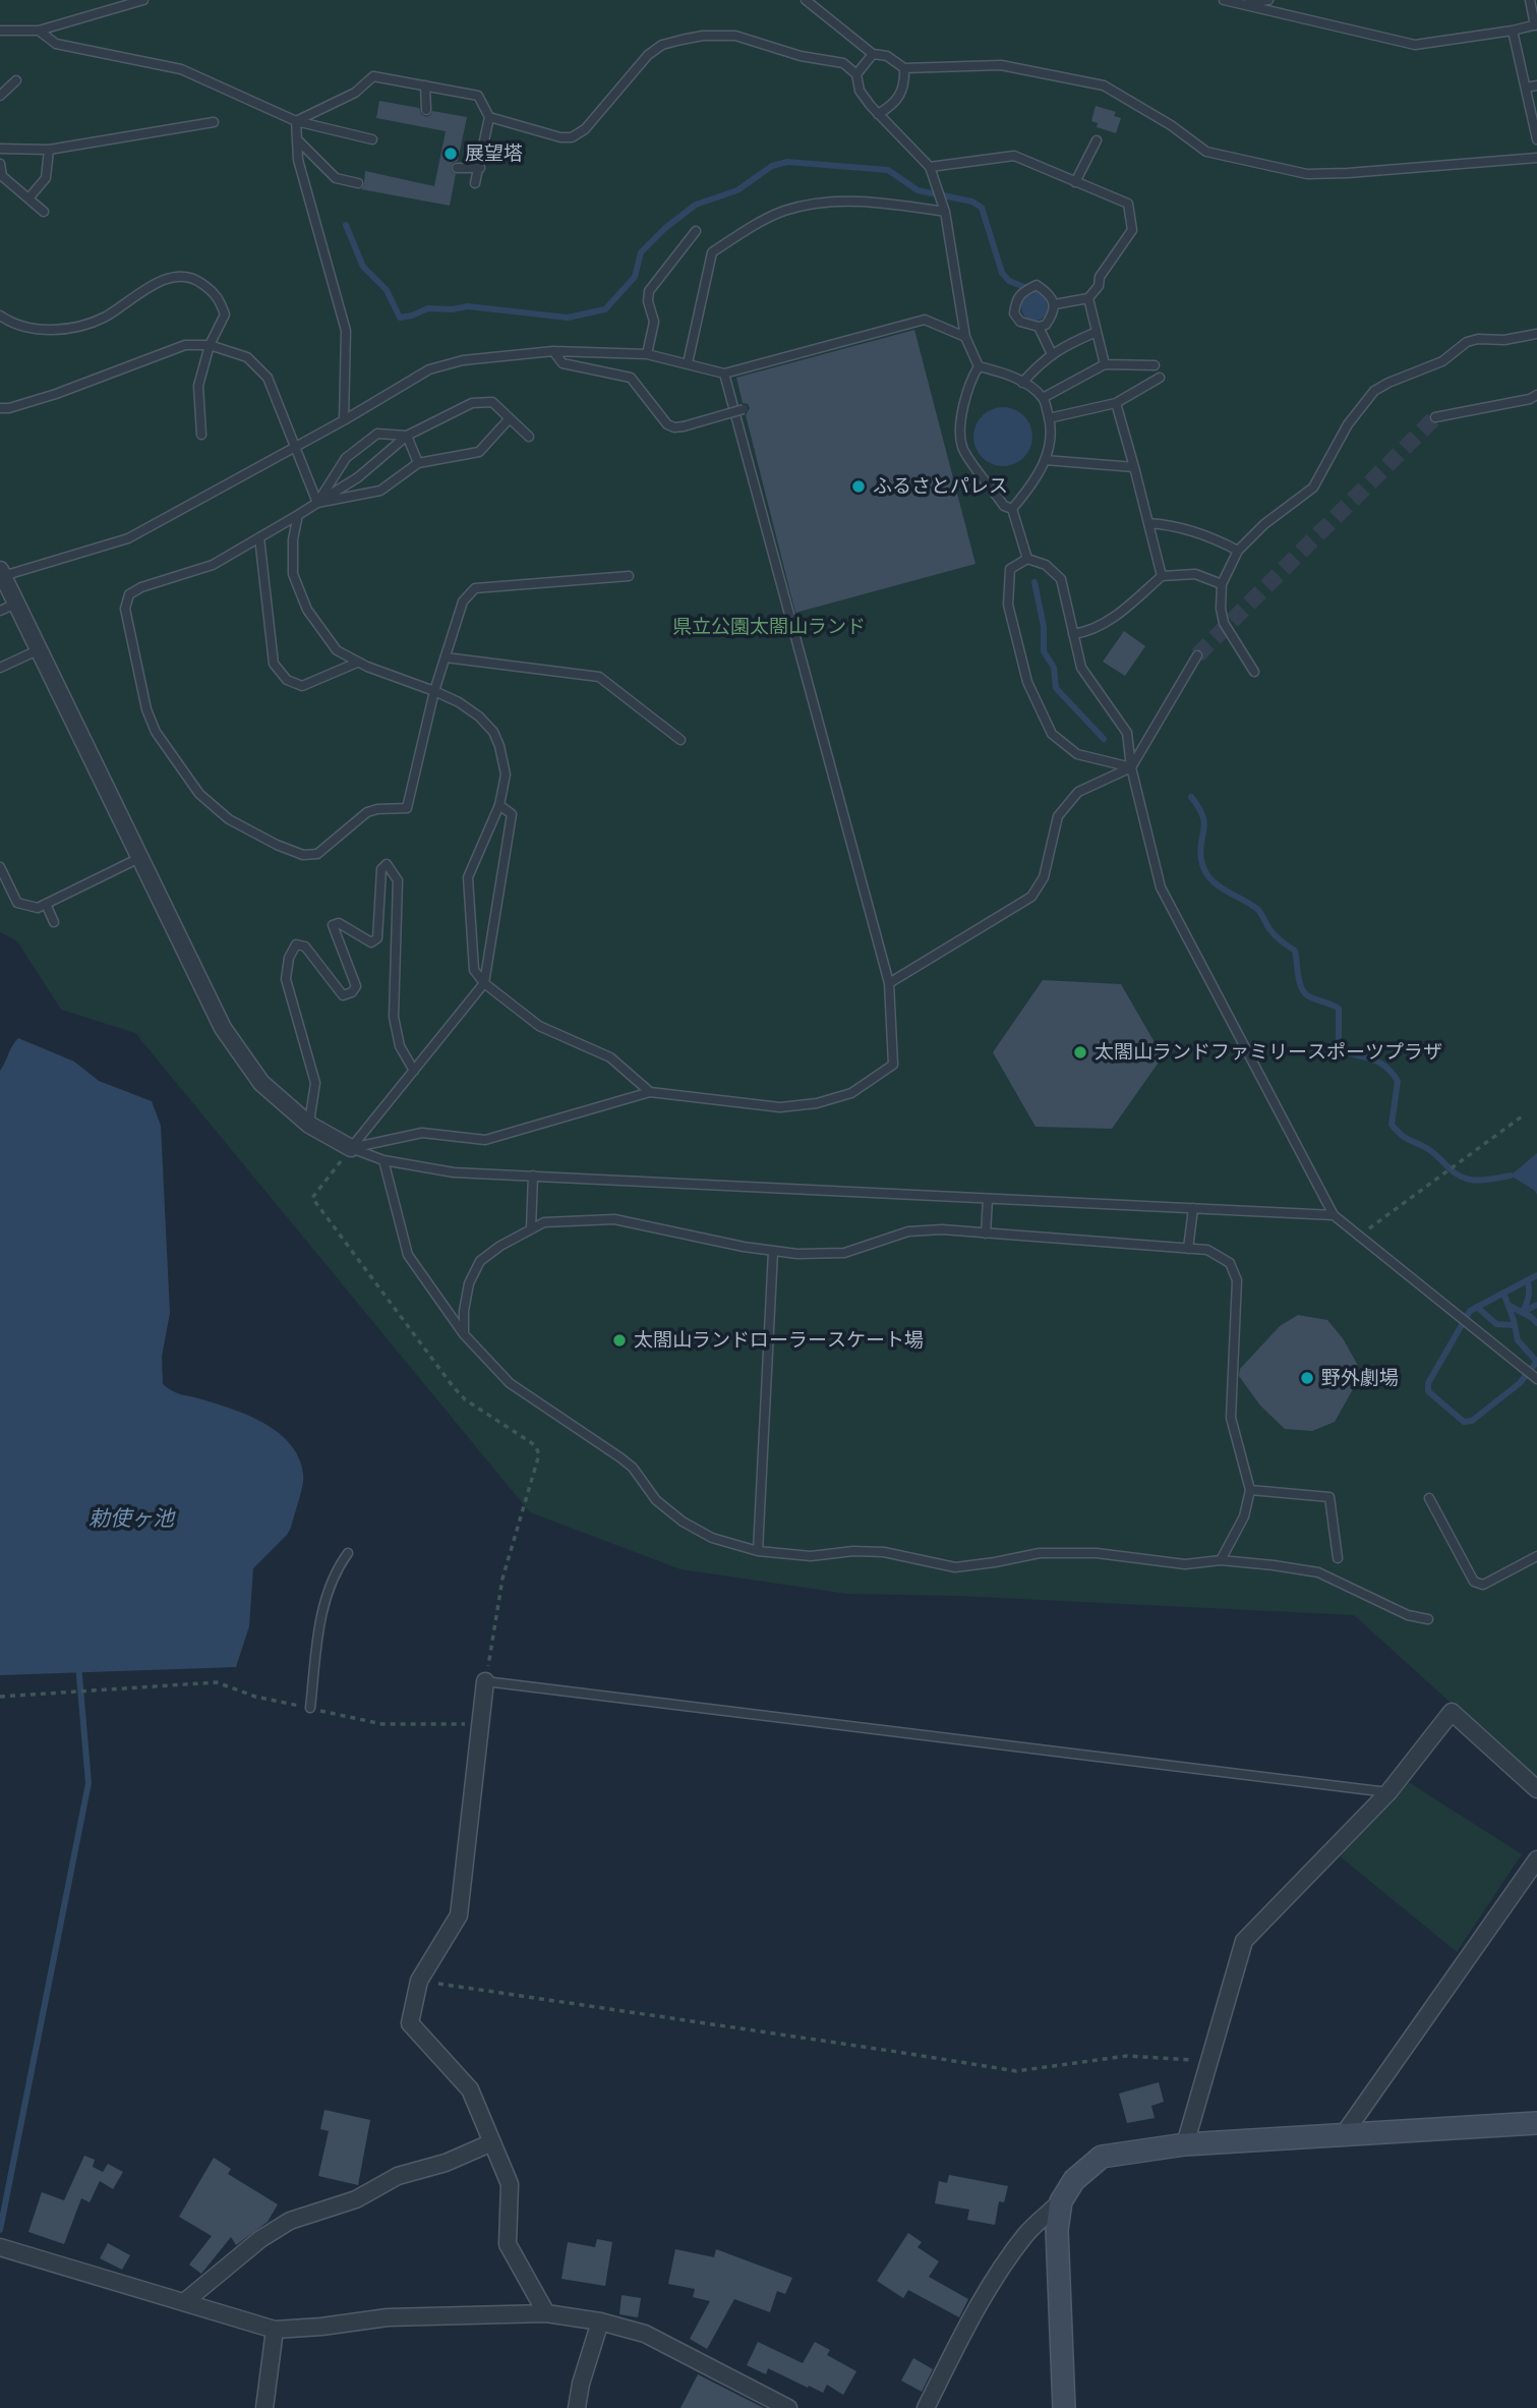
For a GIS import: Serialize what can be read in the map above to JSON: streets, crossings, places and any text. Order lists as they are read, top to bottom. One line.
{"water":["勅使ヶ池"],"parks":["県立公園太閤山ランド"],"places":["展望塔","ふるさとパレス","太閤山ランドファミリースポーツプラザ","太閤山ランドローラースケート場","野外劇場"]}
